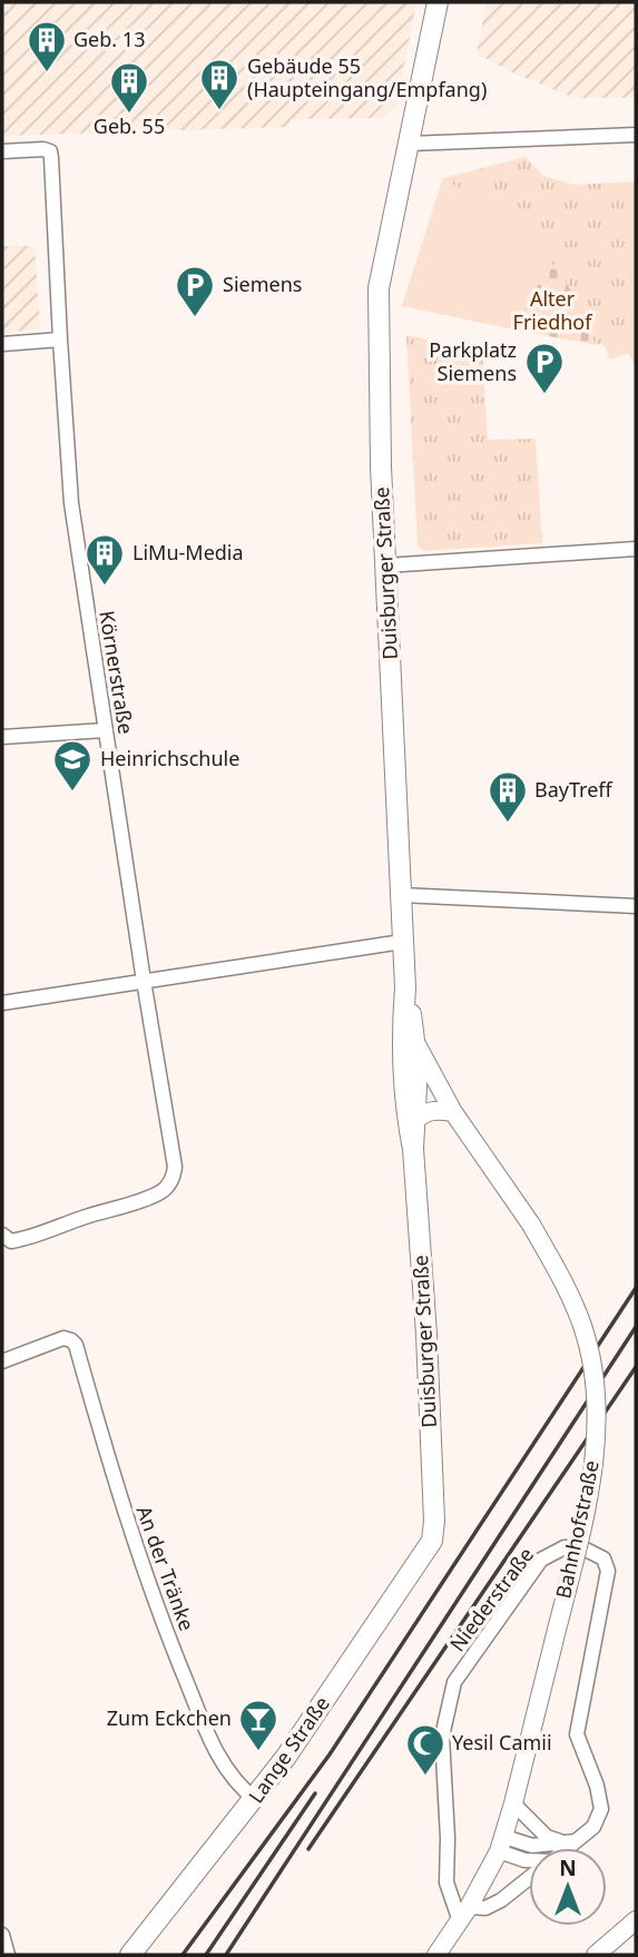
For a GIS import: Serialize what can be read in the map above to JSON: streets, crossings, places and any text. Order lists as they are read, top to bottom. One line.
{"streets":{"main road":["Duisburger Straße","Bahnhofstraße","Lange Straße"],"street":["Körnerstraße","An der Tränke","Niederstraße"]},"crossings":[["Duisburger Straße","Bahnhofstraße"],["Duisburger Straße","Lange Straße"],["Bahnhofstraße","Niederstraße"],["An der Tränke","Lange Straße"]],"parks":["Alter Friedhof"],"places":{"building":["Geb. 13","Gebäude 55 (Haupteingang/Empfang)","Geb. 55","LiMu-Media","BayTreff"],"parking":["Siemens","Parkplatz Siemens"],"school or university":["Heinrichschule"],"bar":["Zum Eckchen"],"mosque":["Yesil Camii"]},"north":"top"}
